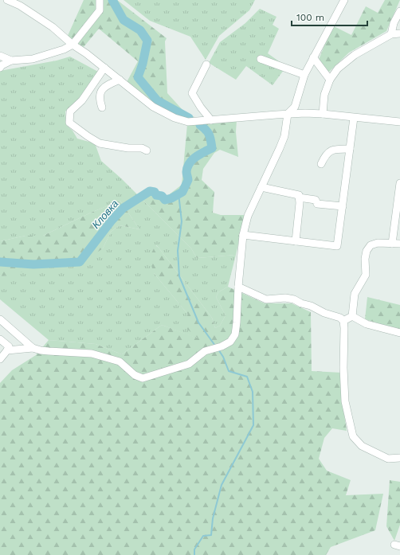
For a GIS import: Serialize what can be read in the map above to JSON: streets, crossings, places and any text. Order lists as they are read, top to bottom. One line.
{"water":["Кловка"],"scale_bar":"100 m"}
